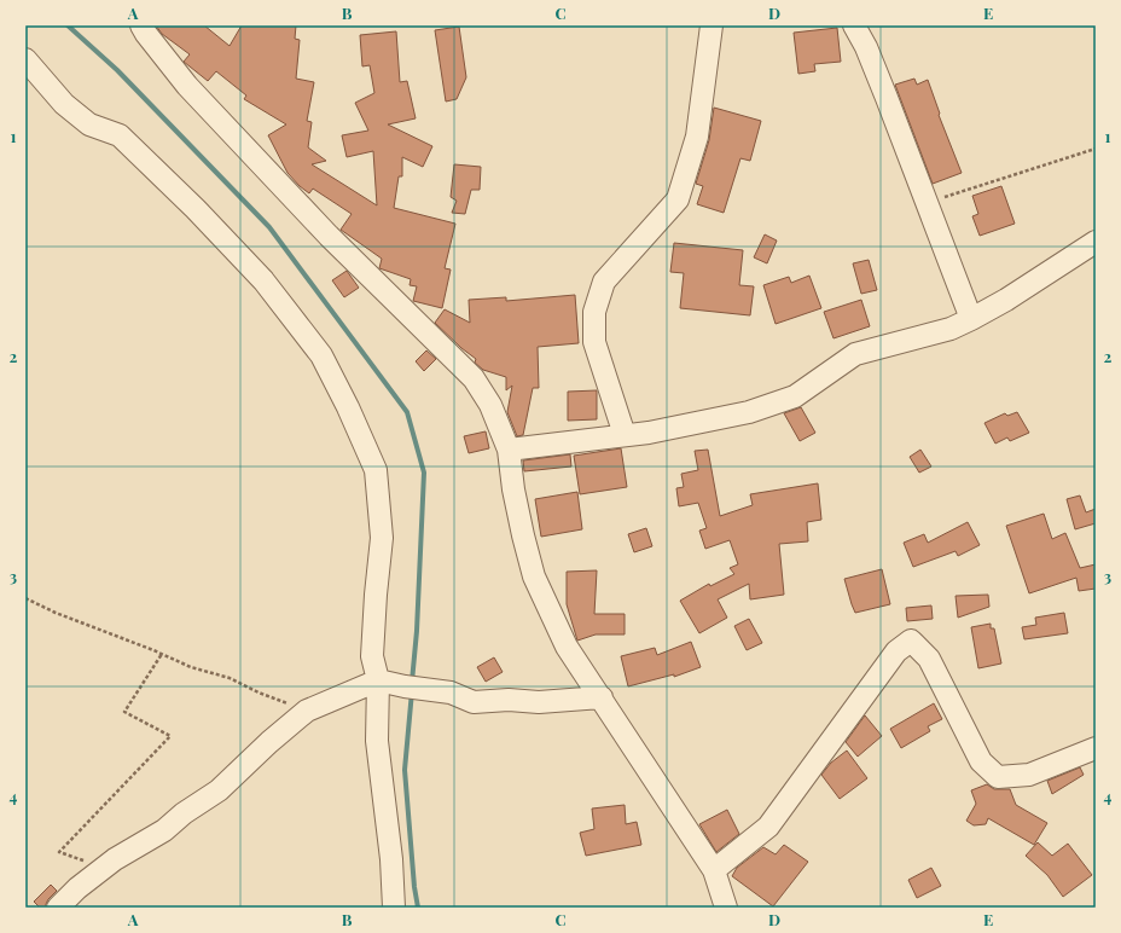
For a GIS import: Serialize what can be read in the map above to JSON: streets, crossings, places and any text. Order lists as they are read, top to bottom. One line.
{"grid":{"columns":["A","B","C","D","E"],"rows":["1","2","3","4"]}}
